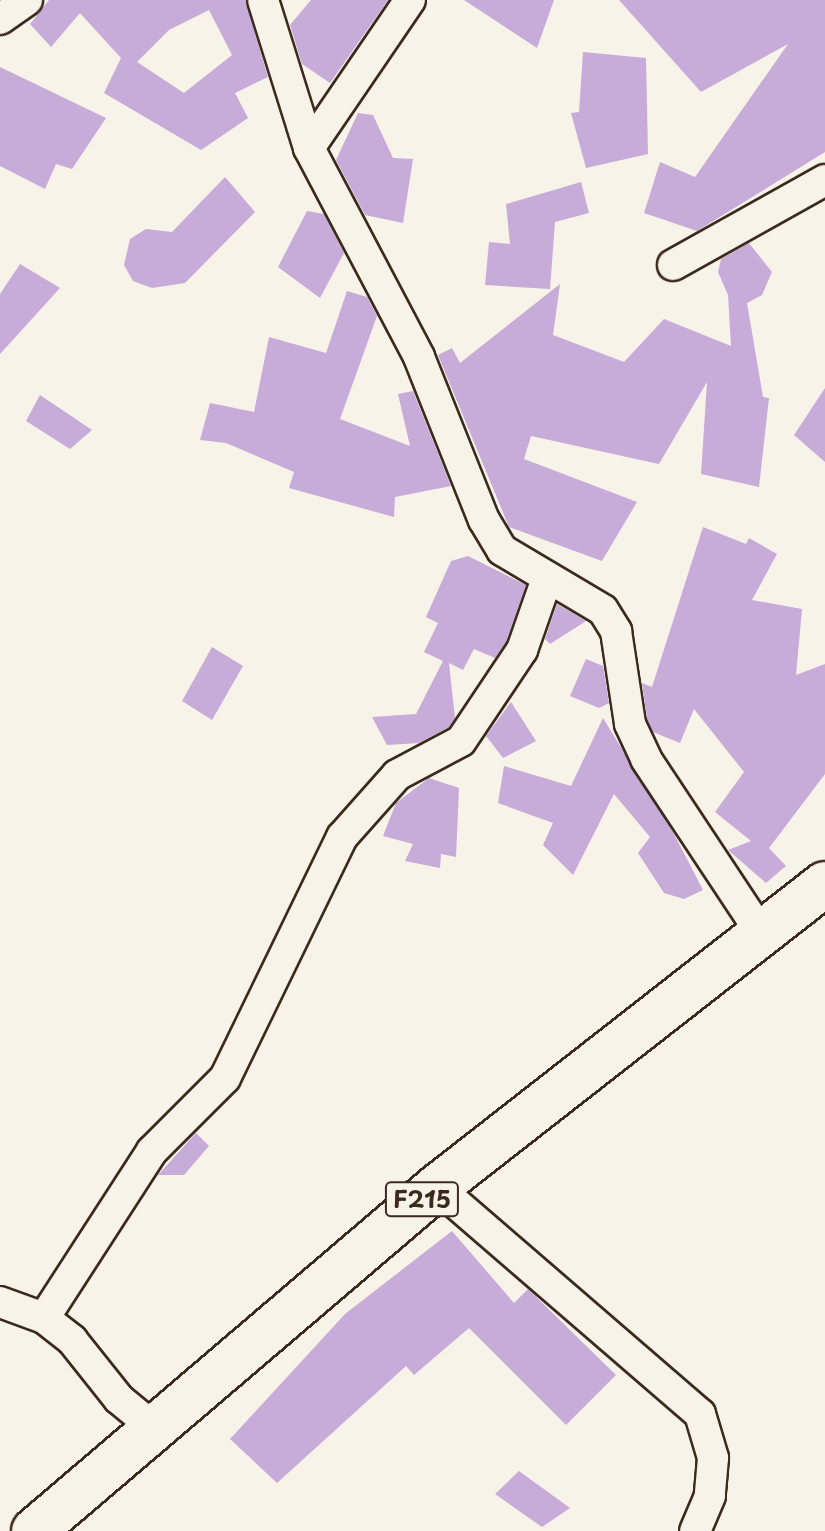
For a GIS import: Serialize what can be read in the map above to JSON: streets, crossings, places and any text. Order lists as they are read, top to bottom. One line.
{"streets":{"main road":["F215"]}}
